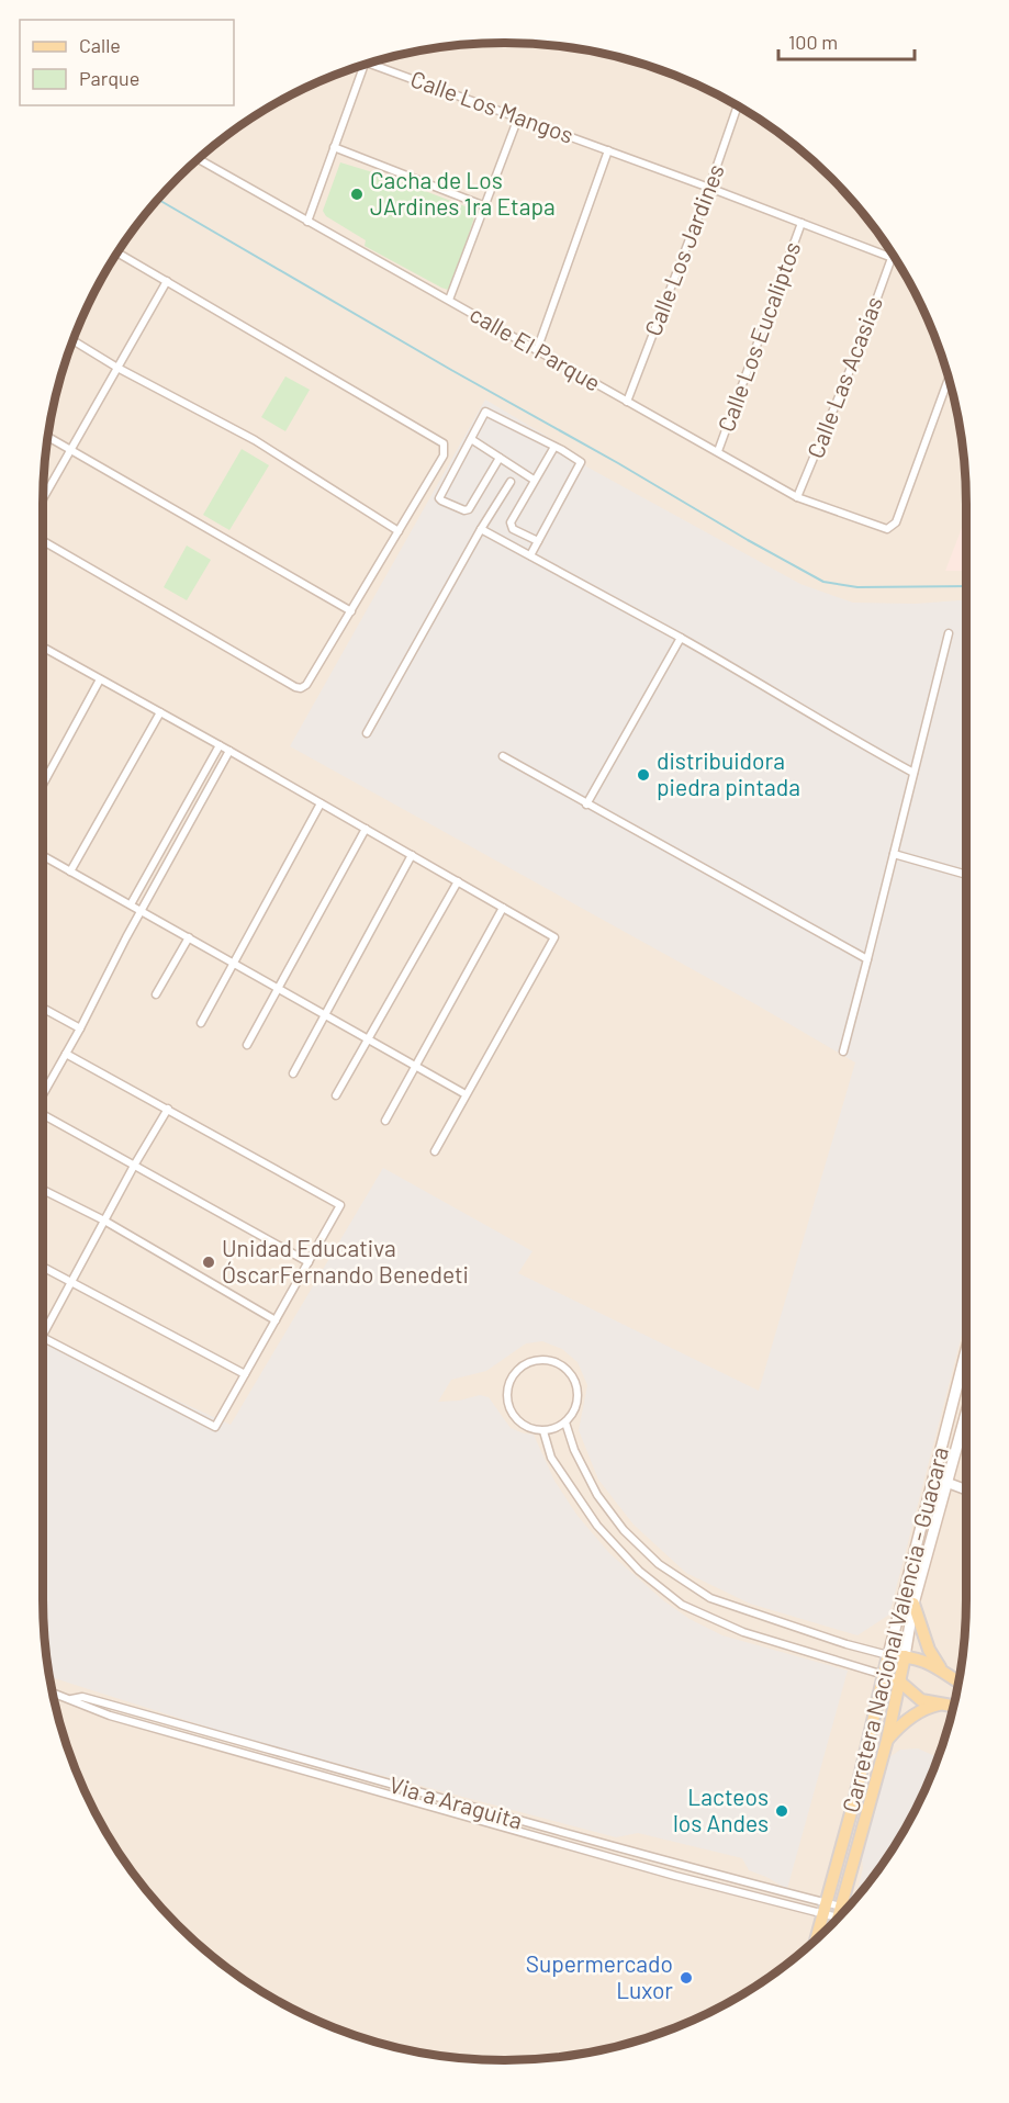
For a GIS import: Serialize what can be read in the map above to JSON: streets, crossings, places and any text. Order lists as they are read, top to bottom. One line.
{"streets":{"main road":["Carretera Nacional Valencia - Guacara"],"street":["Calle Los Mangos","Calle Los Jardines","Calle Los Eucaliptos","calle El Parque","Calle Las Acasias","Via a Araguita"]},"crossings":[["Calle Los Mangos","Calle Los Jardines"],["Calle Los Mangos","calle El Parque"],["Calle Los Jardines","calle El Parque"],["Calle Los Eucaliptos","calle El Parque"],["calle El Parque","Calle Las Acasias"],["Carretera Nacional Valencia - Guacara","Via a Araguita"]],"places":["Cacha de Los JArdines 1ra Etapa","distribuidora piedra pintada","Unidad Educativa ÓscarFernando Benedeti","Lacteos los Andes","Supermercado Luxor"],"legend":["Calle","Parque"],"scale_bar":"100 m"}
